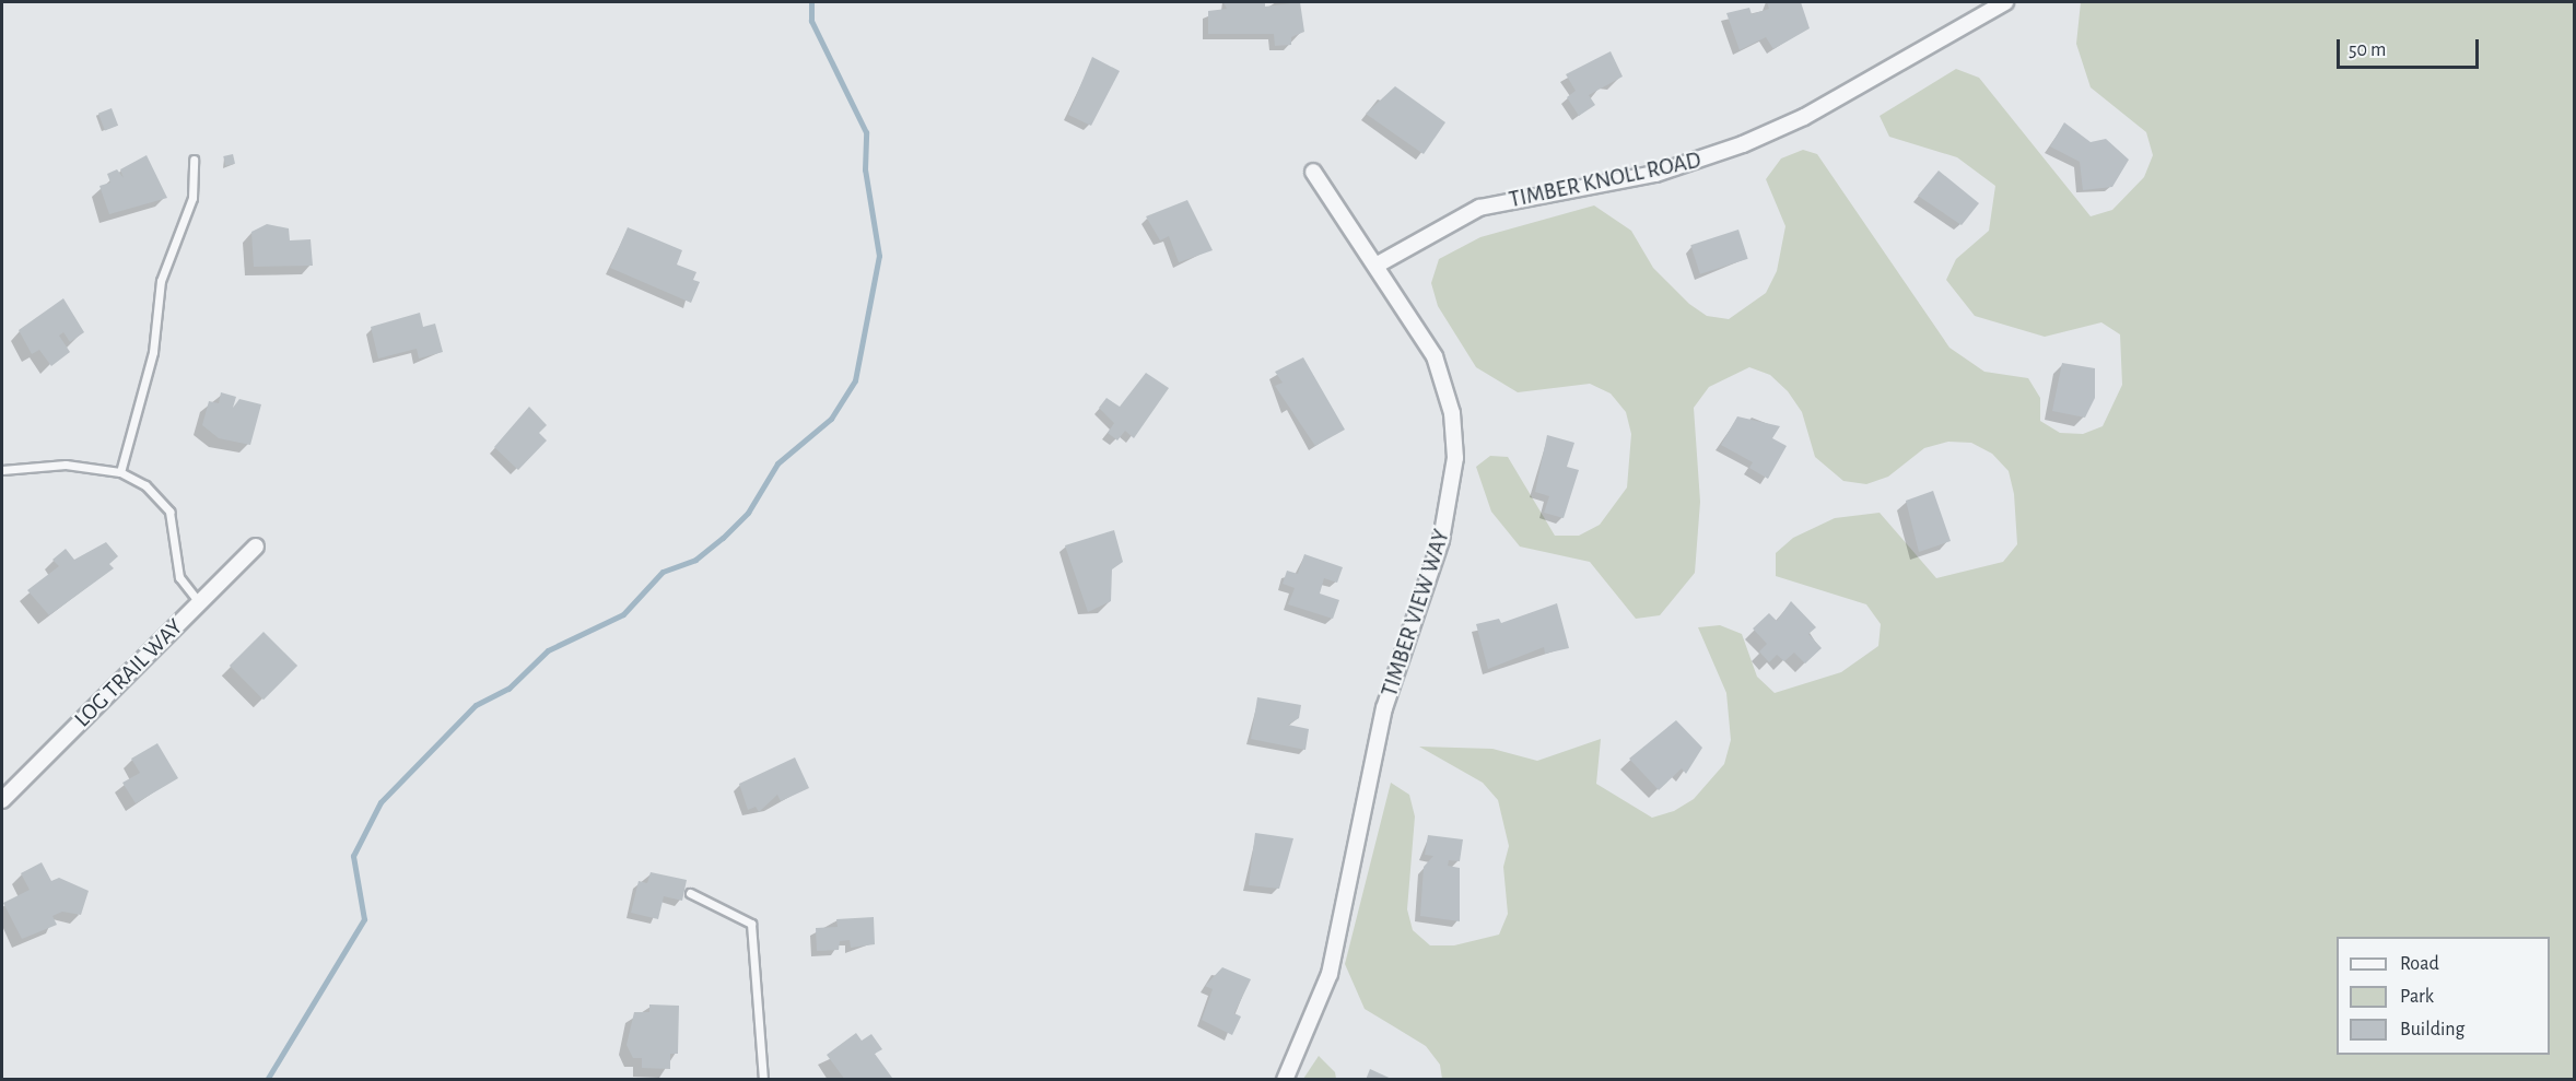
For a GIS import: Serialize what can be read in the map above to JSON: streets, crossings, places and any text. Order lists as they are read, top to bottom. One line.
{"streets":{"street":["TIMBER KNOLL ROAD","TIMBER VIEW WAY","LOG TRAIL WAY"]},"crossings":[["TIMBER KNOLL ROAD","TIMBER VIEW WAY"]],"legend":["Road","Park","Building"],"scale_bar":"50 m"}
